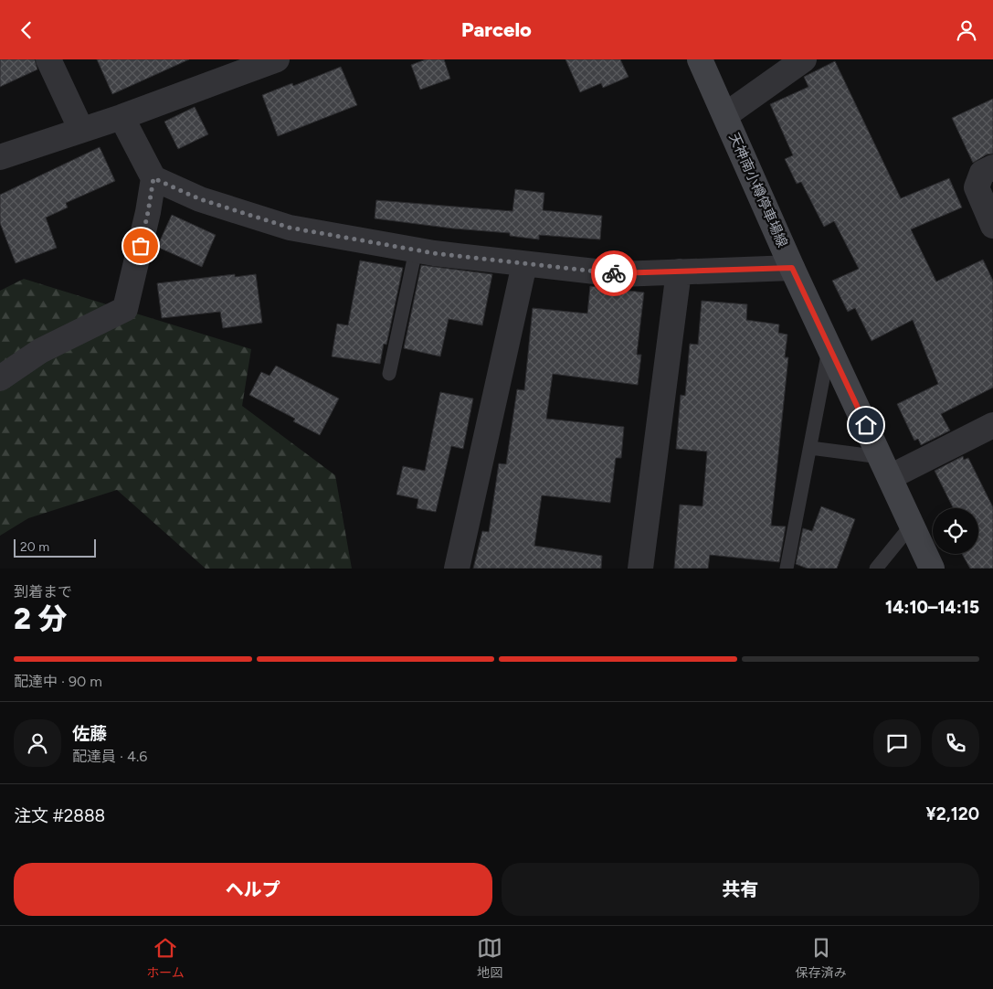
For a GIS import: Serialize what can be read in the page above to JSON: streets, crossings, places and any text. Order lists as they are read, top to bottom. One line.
{"streets":{"main road":["天神南小樽停車場線"]},"scale_bar":"20 m","page":{"header":"Parcelo","scale":"20 m","heading":["2 分","到着まで","14:10–14:15"],"panel":["佐藤","配達員 · 4.6","注文 #2888","¥2,120"],"bar":"配達中 · 90 m","buttons":["ヘルプ","共有"],"tabs":["ホーム","地図","保存済み"]}}
